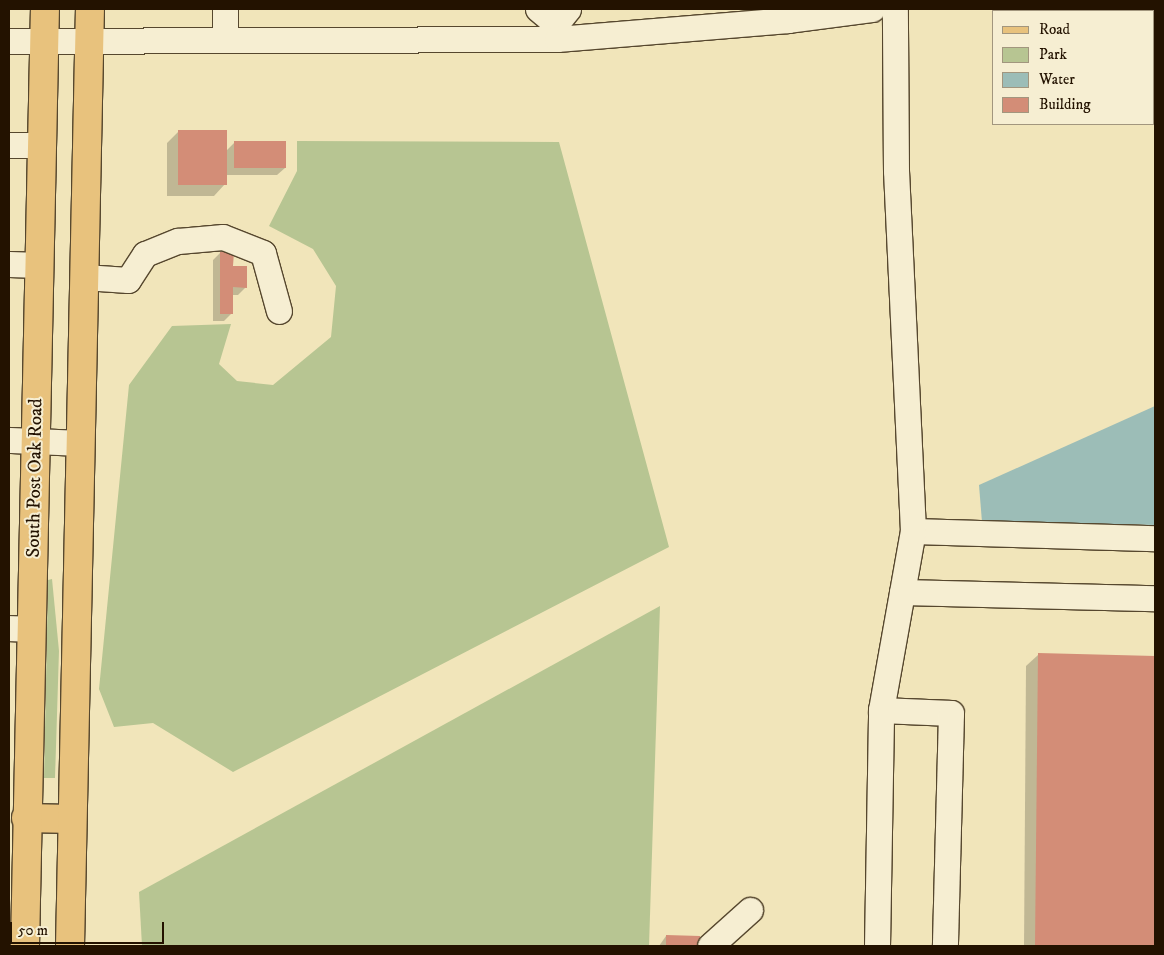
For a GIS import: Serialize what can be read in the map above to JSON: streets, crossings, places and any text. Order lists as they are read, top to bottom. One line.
{"streets":{"main road":["South Post Oak Road"]},"legend":["Road","Park","Water","Building"],"scale_bar":"50 m"}
